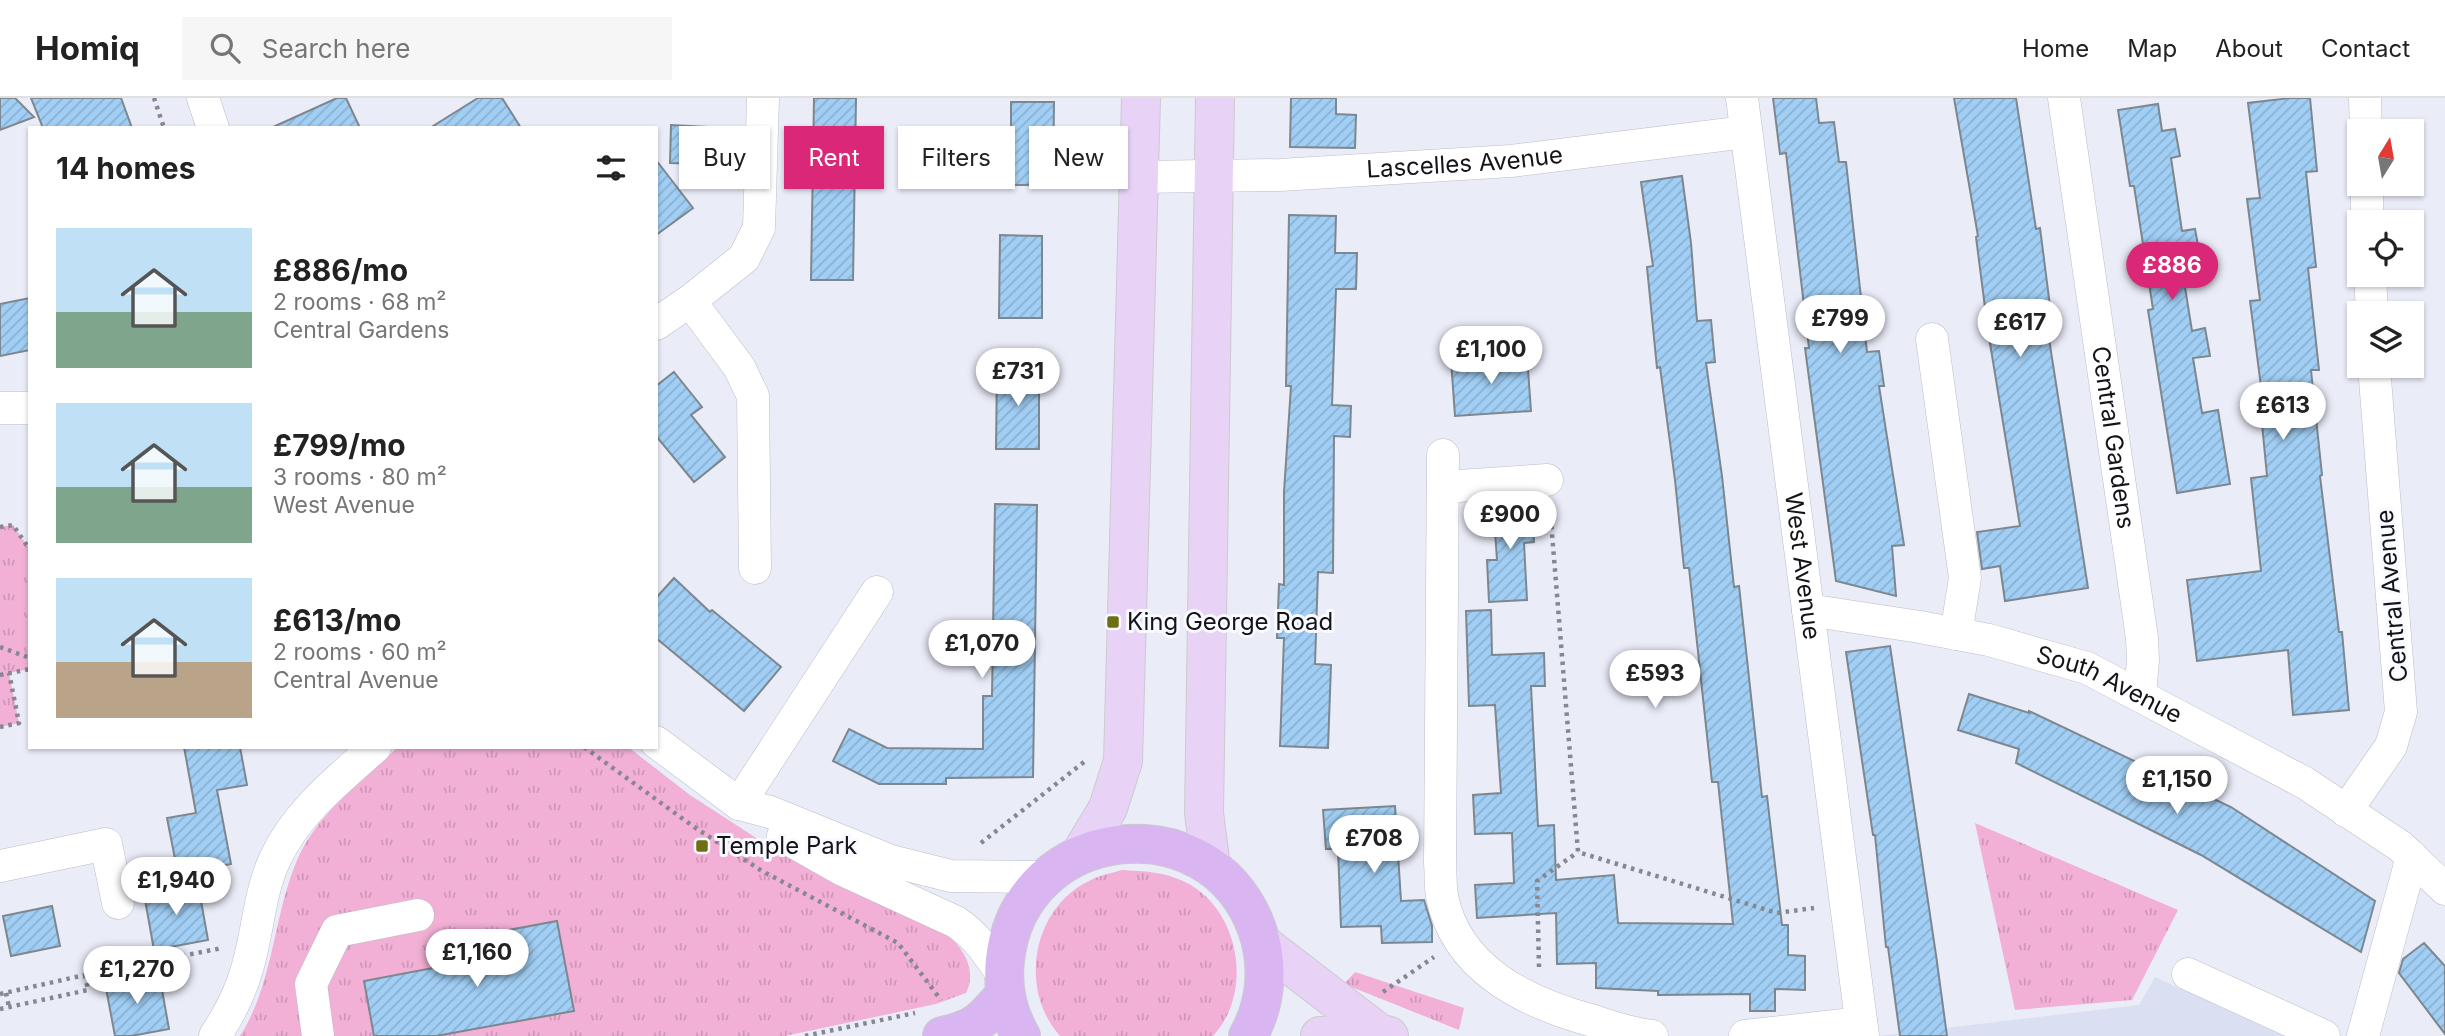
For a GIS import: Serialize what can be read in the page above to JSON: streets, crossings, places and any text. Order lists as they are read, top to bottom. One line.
{"streets":{"street":["Lascelles Avenue","Central Gardens","West Avenue","Central Avenue","South Avenue"]},"crossings":[["Lascelles Avenue","West Avenue"],["Central Gardens","South Avenue"],["West Avenue","South Avenue"],["Central Avenue","South Avenue"]],"places":{"transit":["King George Road","Temple Park"]},"north":"top","page":{"header":"Homiq","search":"Search here","nav":["Home","Map","About","Contact"],"chip":["Buy","Rent","Filters","New"],"heading":"14 homes","list":[{"name":"£886/mo","note":"2 rooms · 68 m² · Central Gardens"},{"name":"£799/mo","note":"3 rooms · 80 m² · West Avenue"},{"name":"£613/mo","note":"2 rooms · 60 m² · Central Avenue"}],"price":["£886","£799","£617","£1,100","£731","£613","£900","£1,070","£593","£1,150","£708","£1,940","£1,160","£1,270"]}}
